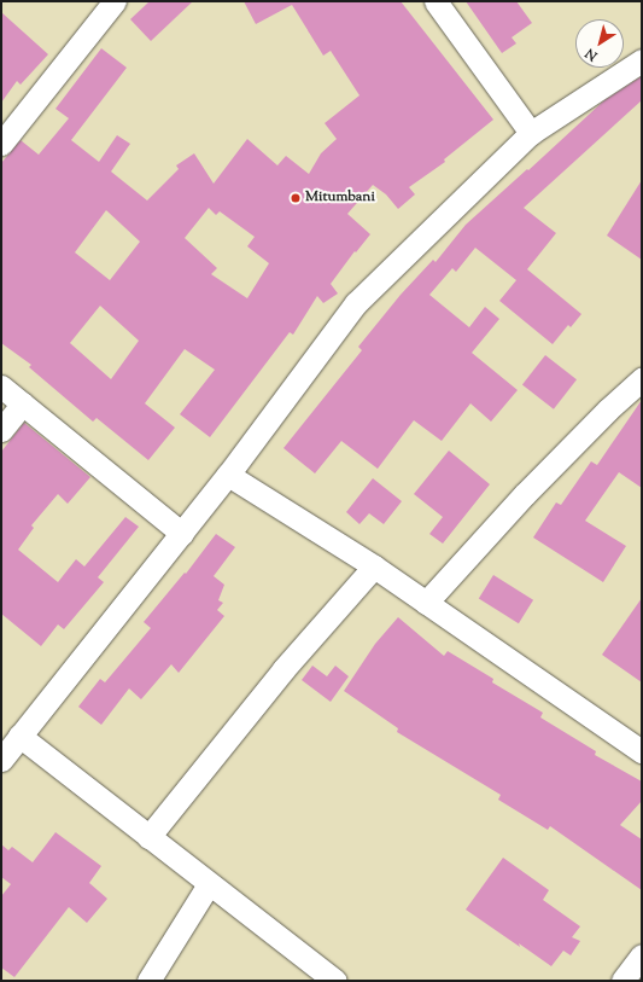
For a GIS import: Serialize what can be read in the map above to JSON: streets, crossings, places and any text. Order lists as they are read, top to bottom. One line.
{"places":["Mitumbani"],"north":"bottom left"}
